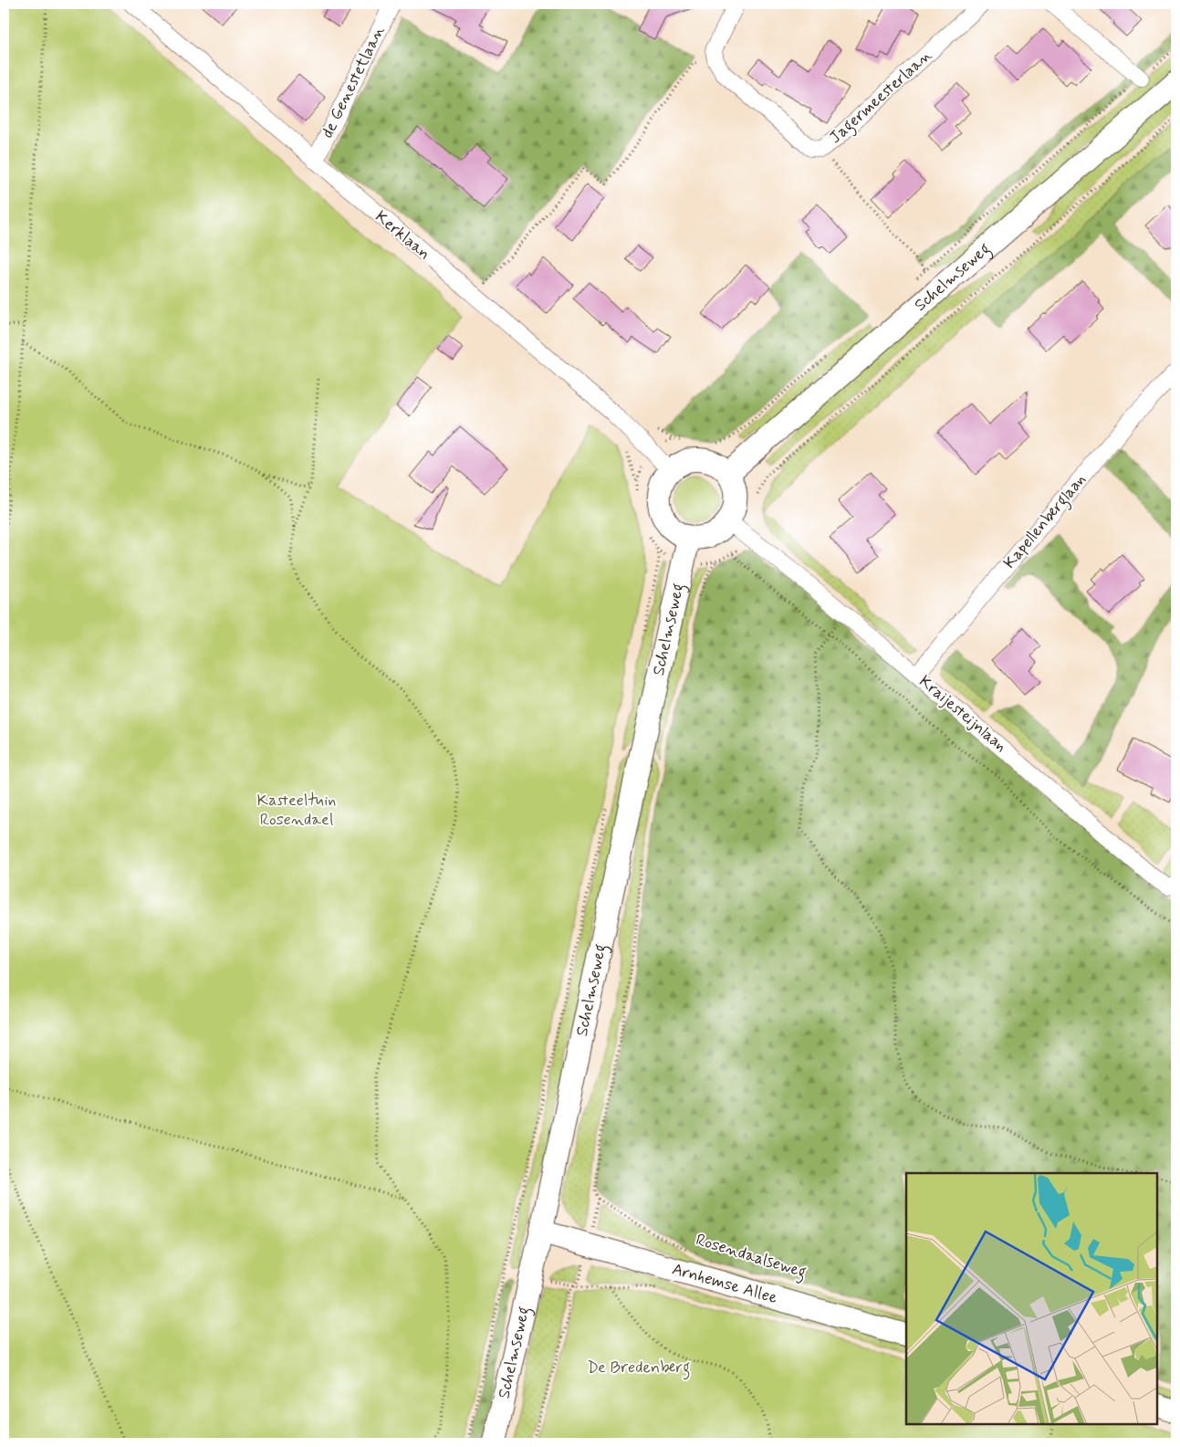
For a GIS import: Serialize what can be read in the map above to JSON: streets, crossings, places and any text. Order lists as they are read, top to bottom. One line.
{"streets":{"main road":["Schelmseweg","Arnhemse Allee"],"street":["de Genestetlaan","Jagermeesterlaan","Kerklaan","Kapellenberglaan","Kraijesteijnlaan"],"path":["Rosendaalseweg"]},"crossings":[["de Genestetlaan","Kerklaan"],["Kerklaan","Schelmseweg"],["Kerklaan","Kraijesteijnlaan"],["Schelmseweg","Kraijesteijnlaan"],["Schelmseweg","Arnhemse Allee"],["Kapellenberglaan","Kraijesteijnlaan"]],"parks":["Kasteeltuin Rosendael","De Bredenberg"]}
